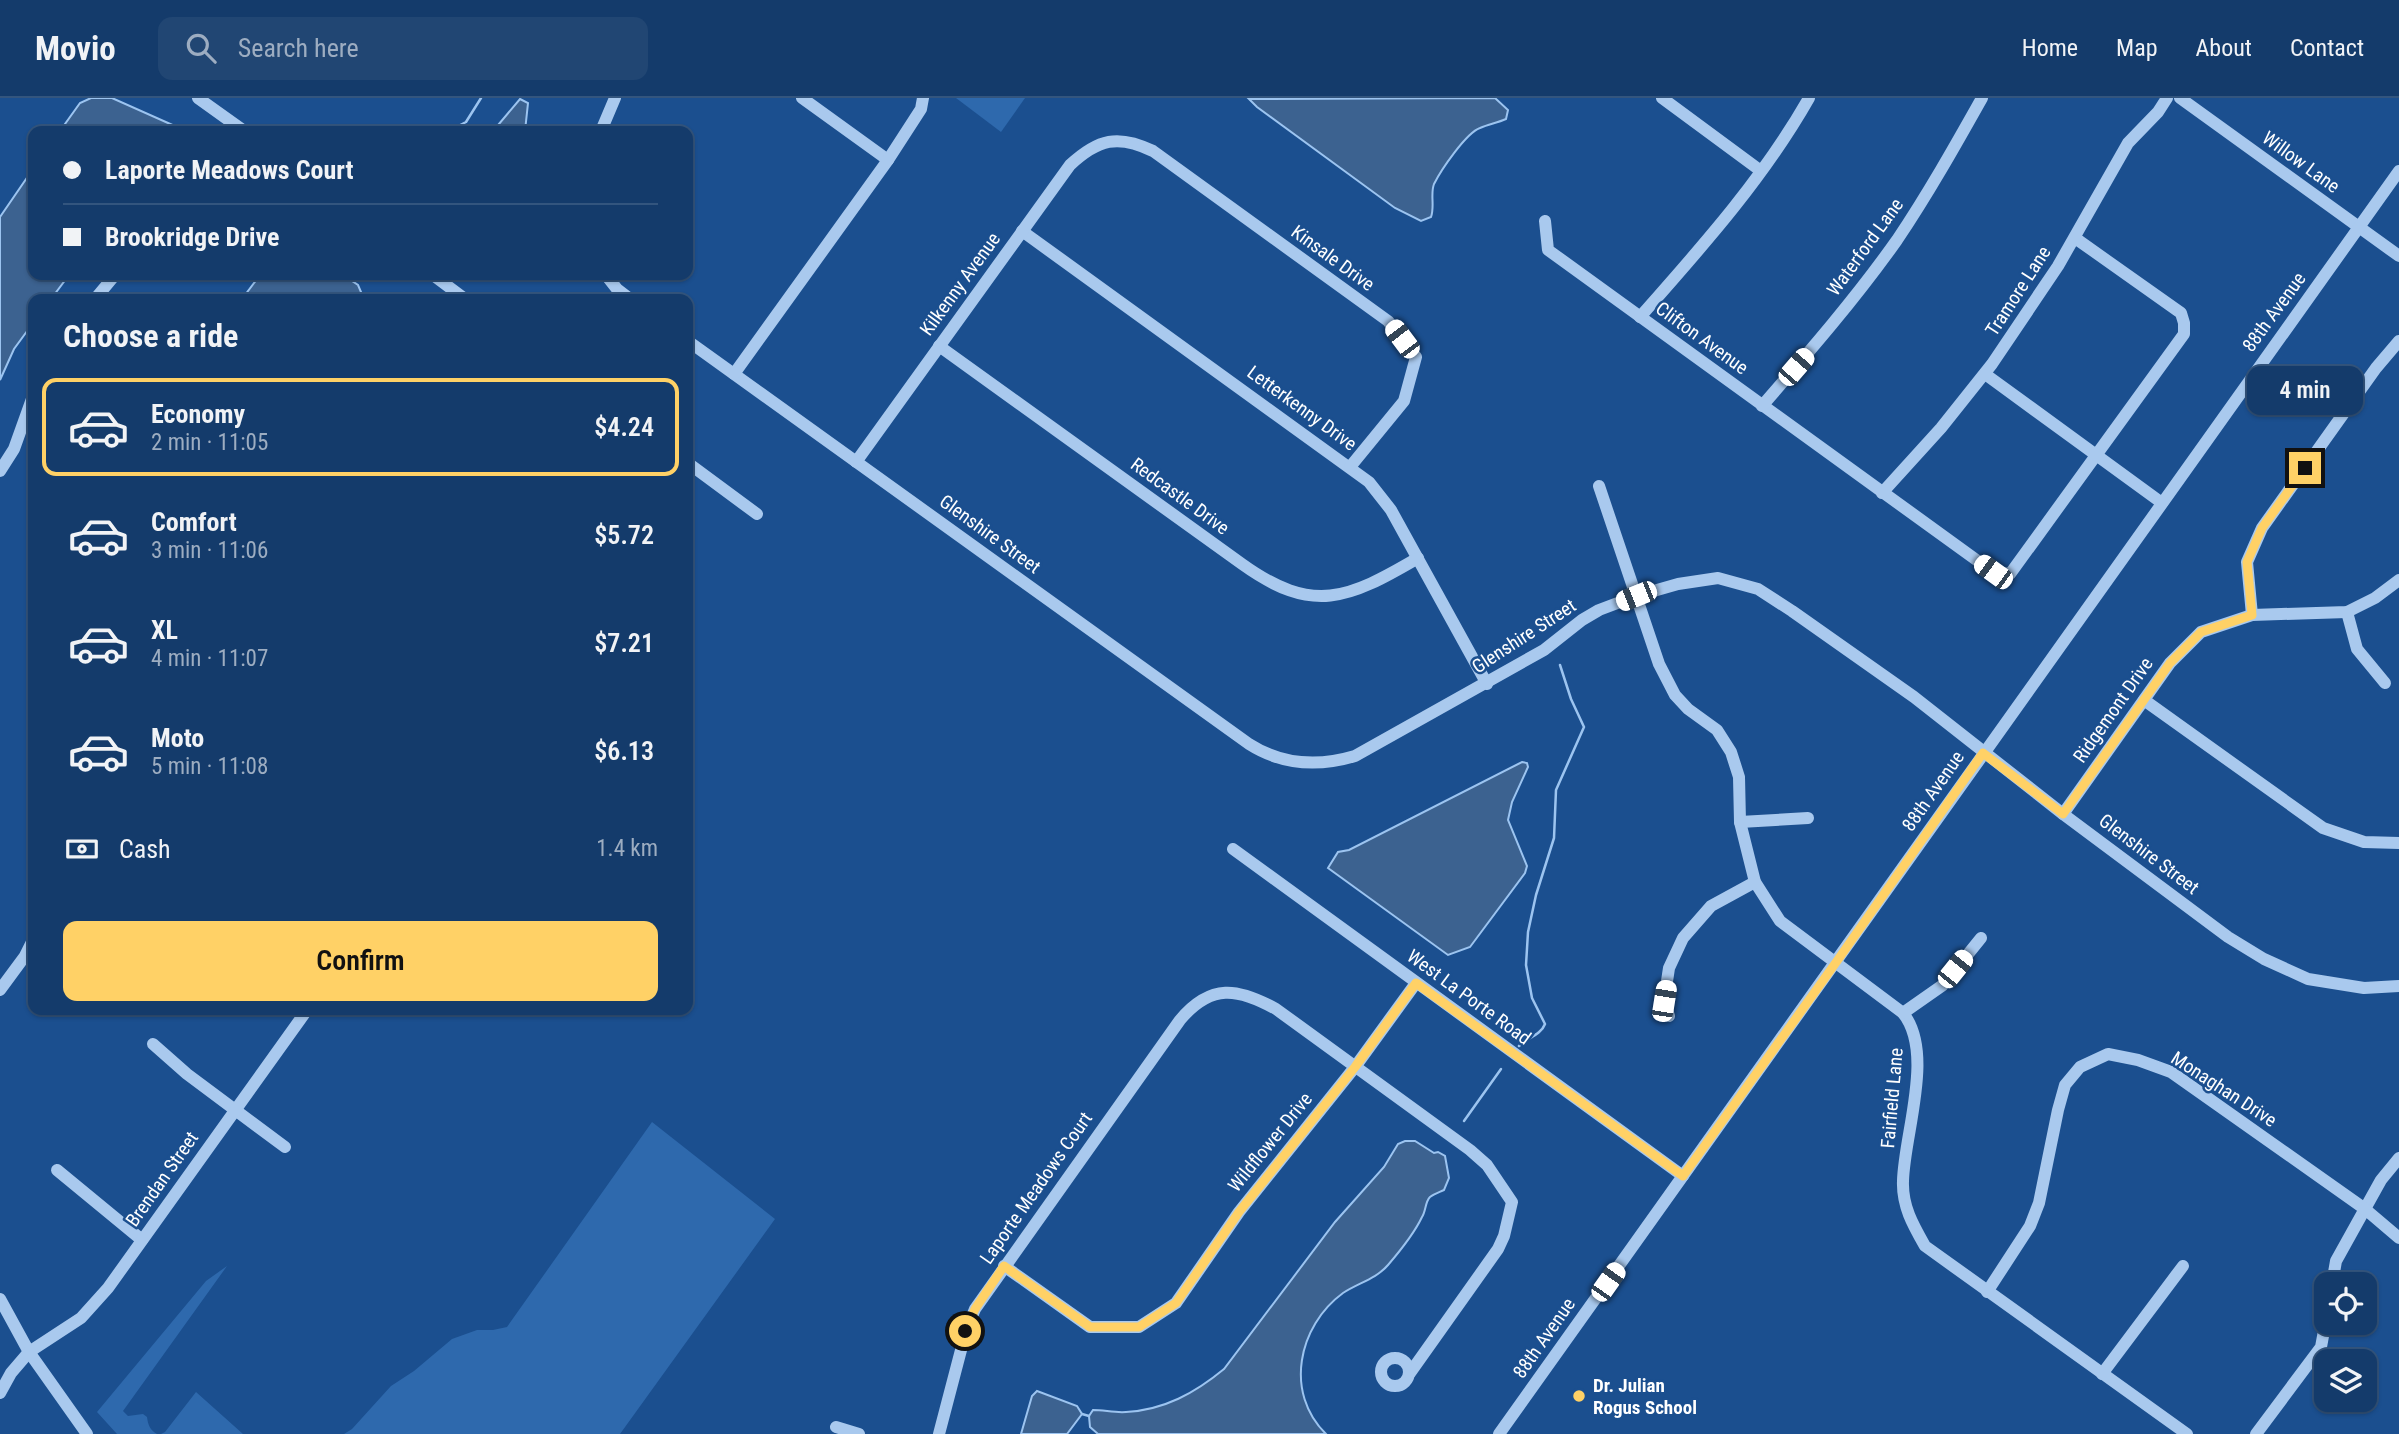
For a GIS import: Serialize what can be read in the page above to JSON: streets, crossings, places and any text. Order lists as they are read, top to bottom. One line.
{"streets":{"street":["Willow Lane","Waterford Lane","Kinsale Drive","Kilkenny Avenue","Tramore Lane","88th Avenue","Clifton Avenue","Letterkenny Drive","Redcastle Drive","Glenshire Street","Ridgemont Drive","West La Porte Road","Monaghan Drive","Fairfield Lane","Wildflower Drive","Brendan Street","Laporte Meadows Court"]},"crossings":[["Willow Lane","88th Avenue"],["Waterford Lane","Clifton Avenue"],["Kinsale Drive","Kilkenny Avenue"],["Kinsale Drive","Letterkenny Drive"],["Kilkenny Avenue","Letterkenny Drive"],["Kilkenny Avenue","Redcastle Drive"],["Kilkenny Avenue","Glenshire Street"],["Tramore Lane","Clifton Avenue"],["88th Avenue","Glenshire Street"],["88th Avenue","West La Porte Road"],["88th Avenue","Fairfield Lane"],["Letterkenny Drive","Redcastle Drive"],["Letterkenny Drive","Glenshire Street"],["Glenshire Street","Ridgemont Drive"],["Glenshire Street","Fairfield Lane"],["West La Porte Road","Wildflower Drive"],["Monaghan Drive","Fairfield Lane"],["Wildflower Drive","Laporte Meadows Court"]],"places":["Dr. Julian Rogus School"],"page":{"header":"Movio","search":"Search here","nav":["Home","Map","About","Contact"],"banner":["Laporte Meadows Court","Brookridge Drive"],"heading":"Choose a ride","bubble":"4 min","list":[{"name":"Economy","note":"2 min · 11:05","value":"$4.24"},{"name":"Comfort","note":"3 min · 11:06","value":"$5.72"},{"name":"XL","note":"4 min · 11:07","value":"$7.21"},{"name":"Moto","note":"5 min · 11:08","value":"$6.13"}],"pay":["Cash","1.4 km"],"buttons":"Confirm"}}
